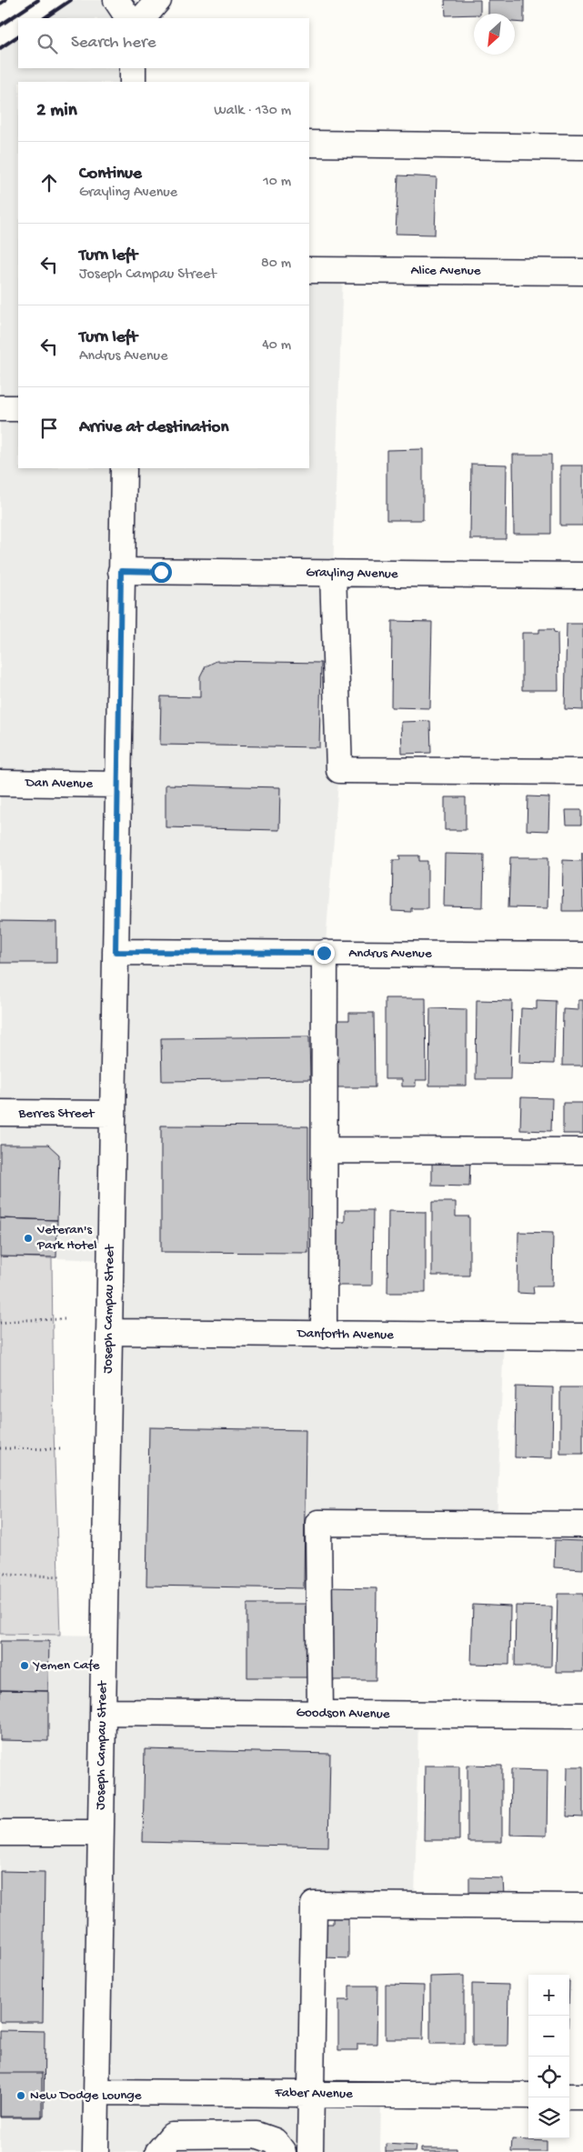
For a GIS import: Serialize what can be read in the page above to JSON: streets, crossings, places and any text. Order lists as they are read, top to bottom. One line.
{"streets":{"street":["Alice Avenue","Grayling Avenue","Dan Avenue","Andrus Avenue","Berres Street","Joseph Campau Street","Danforth Avenue","Goodson Avenue","Faber Avenue"]},"crossings":[["Grayling Avenue","Joseph Campau Street"],["Dan Avenue","Joseph Campau Street"],["Andrus Avenue","Joseph Campau Street"],["Berres Street","Joseph Campau Street"],["Joseph Campau Street","Danforth Avenue"],["Joseph Campau Street","Goodson Avenue"],["Joseph Campau Street","Faber Avenue"]],"places":["Veteran's Park Hotel","Yemen Cafe","New Dodge Lounge"],"north":"bottom left","page":{"search":"Search here","heading":["2 min","Walk · 130 m"],"list":[["Continue","Grayling Avenue","10 m"],["Turn left","Joseph Campau Street","80 m"],["Turn left","Andrus Avenue","40 m"],"Arrive at destination"],"map_buttons":["+","−"]}}
